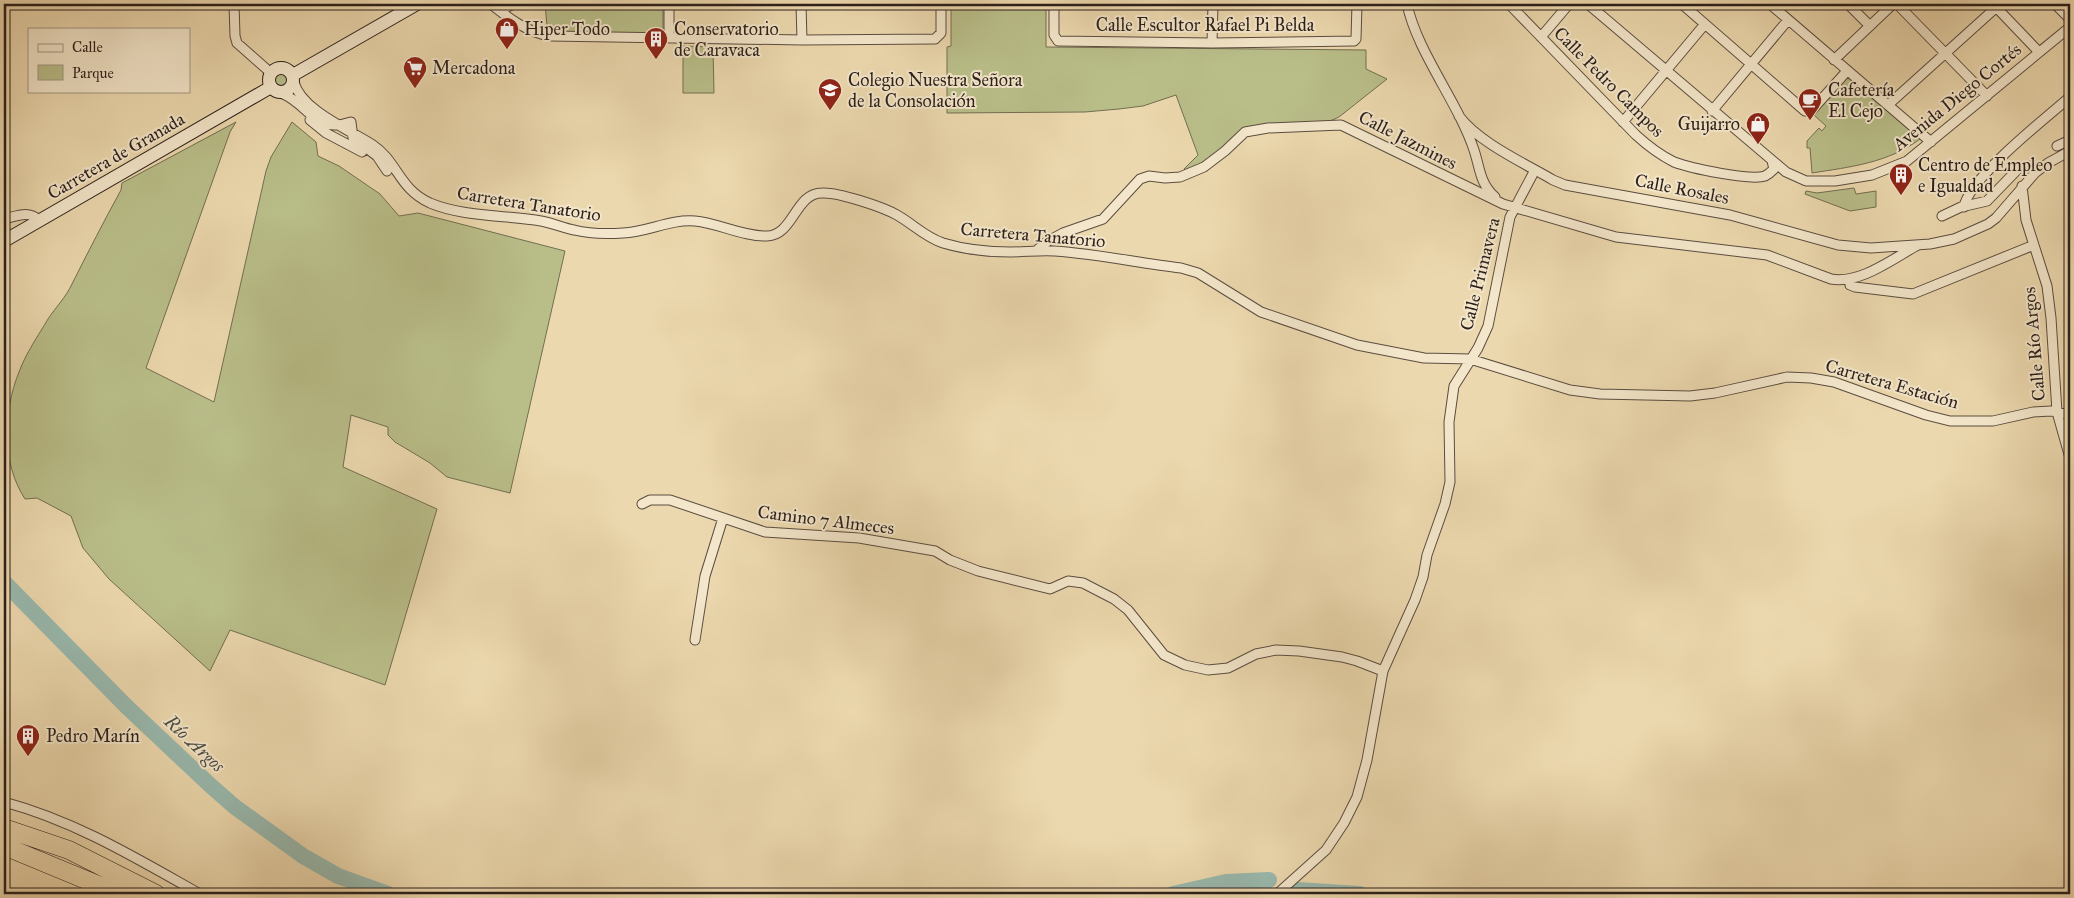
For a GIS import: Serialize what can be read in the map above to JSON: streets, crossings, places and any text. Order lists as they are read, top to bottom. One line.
{"streets":{"main road":["Carretera de Granada"],"street":["Calle Escultor Rafael Pi Belda","Calle Pedro Campos","Avenida Diego Cortés","Calle Jazmines","Calle Rosales","Carretera Tanatorio","Calle Primavera","Calle Río Argos","Carretera Estación","Camino 7 Almeces"]},"crossings":[["Calle Pedro Campos","Avenida Diego Cortés"],["Calle Jazmines","Carretera Tanatorio"],["Calle Jazmines","Calle Primavera"],["Calle Rosales","Calle Primavera"],["Carretera Tanatorio","Calle Primavera"],["Carretera Tanatorio","Carretera Estación"],["Calle Primavera","Carretera Estación"],["Calle Primavera","Camino 7 Almeces"],["Calle Río Argos","Carretera Estación"]],"water":["Río Argos"],"places":{"shop":["Hiper Todo","Guijarro"],"building":["Conservatorio de Caravaca","Centro de Empleo e Igualdad","Pedro Marín"],"supermarket":["Mercadona"],"school or university":["Colegio Nuestra Señora de la Consolación"],"cafe":["Cafetería El Cejo"]},"legend":["Calle","Parque"]}
